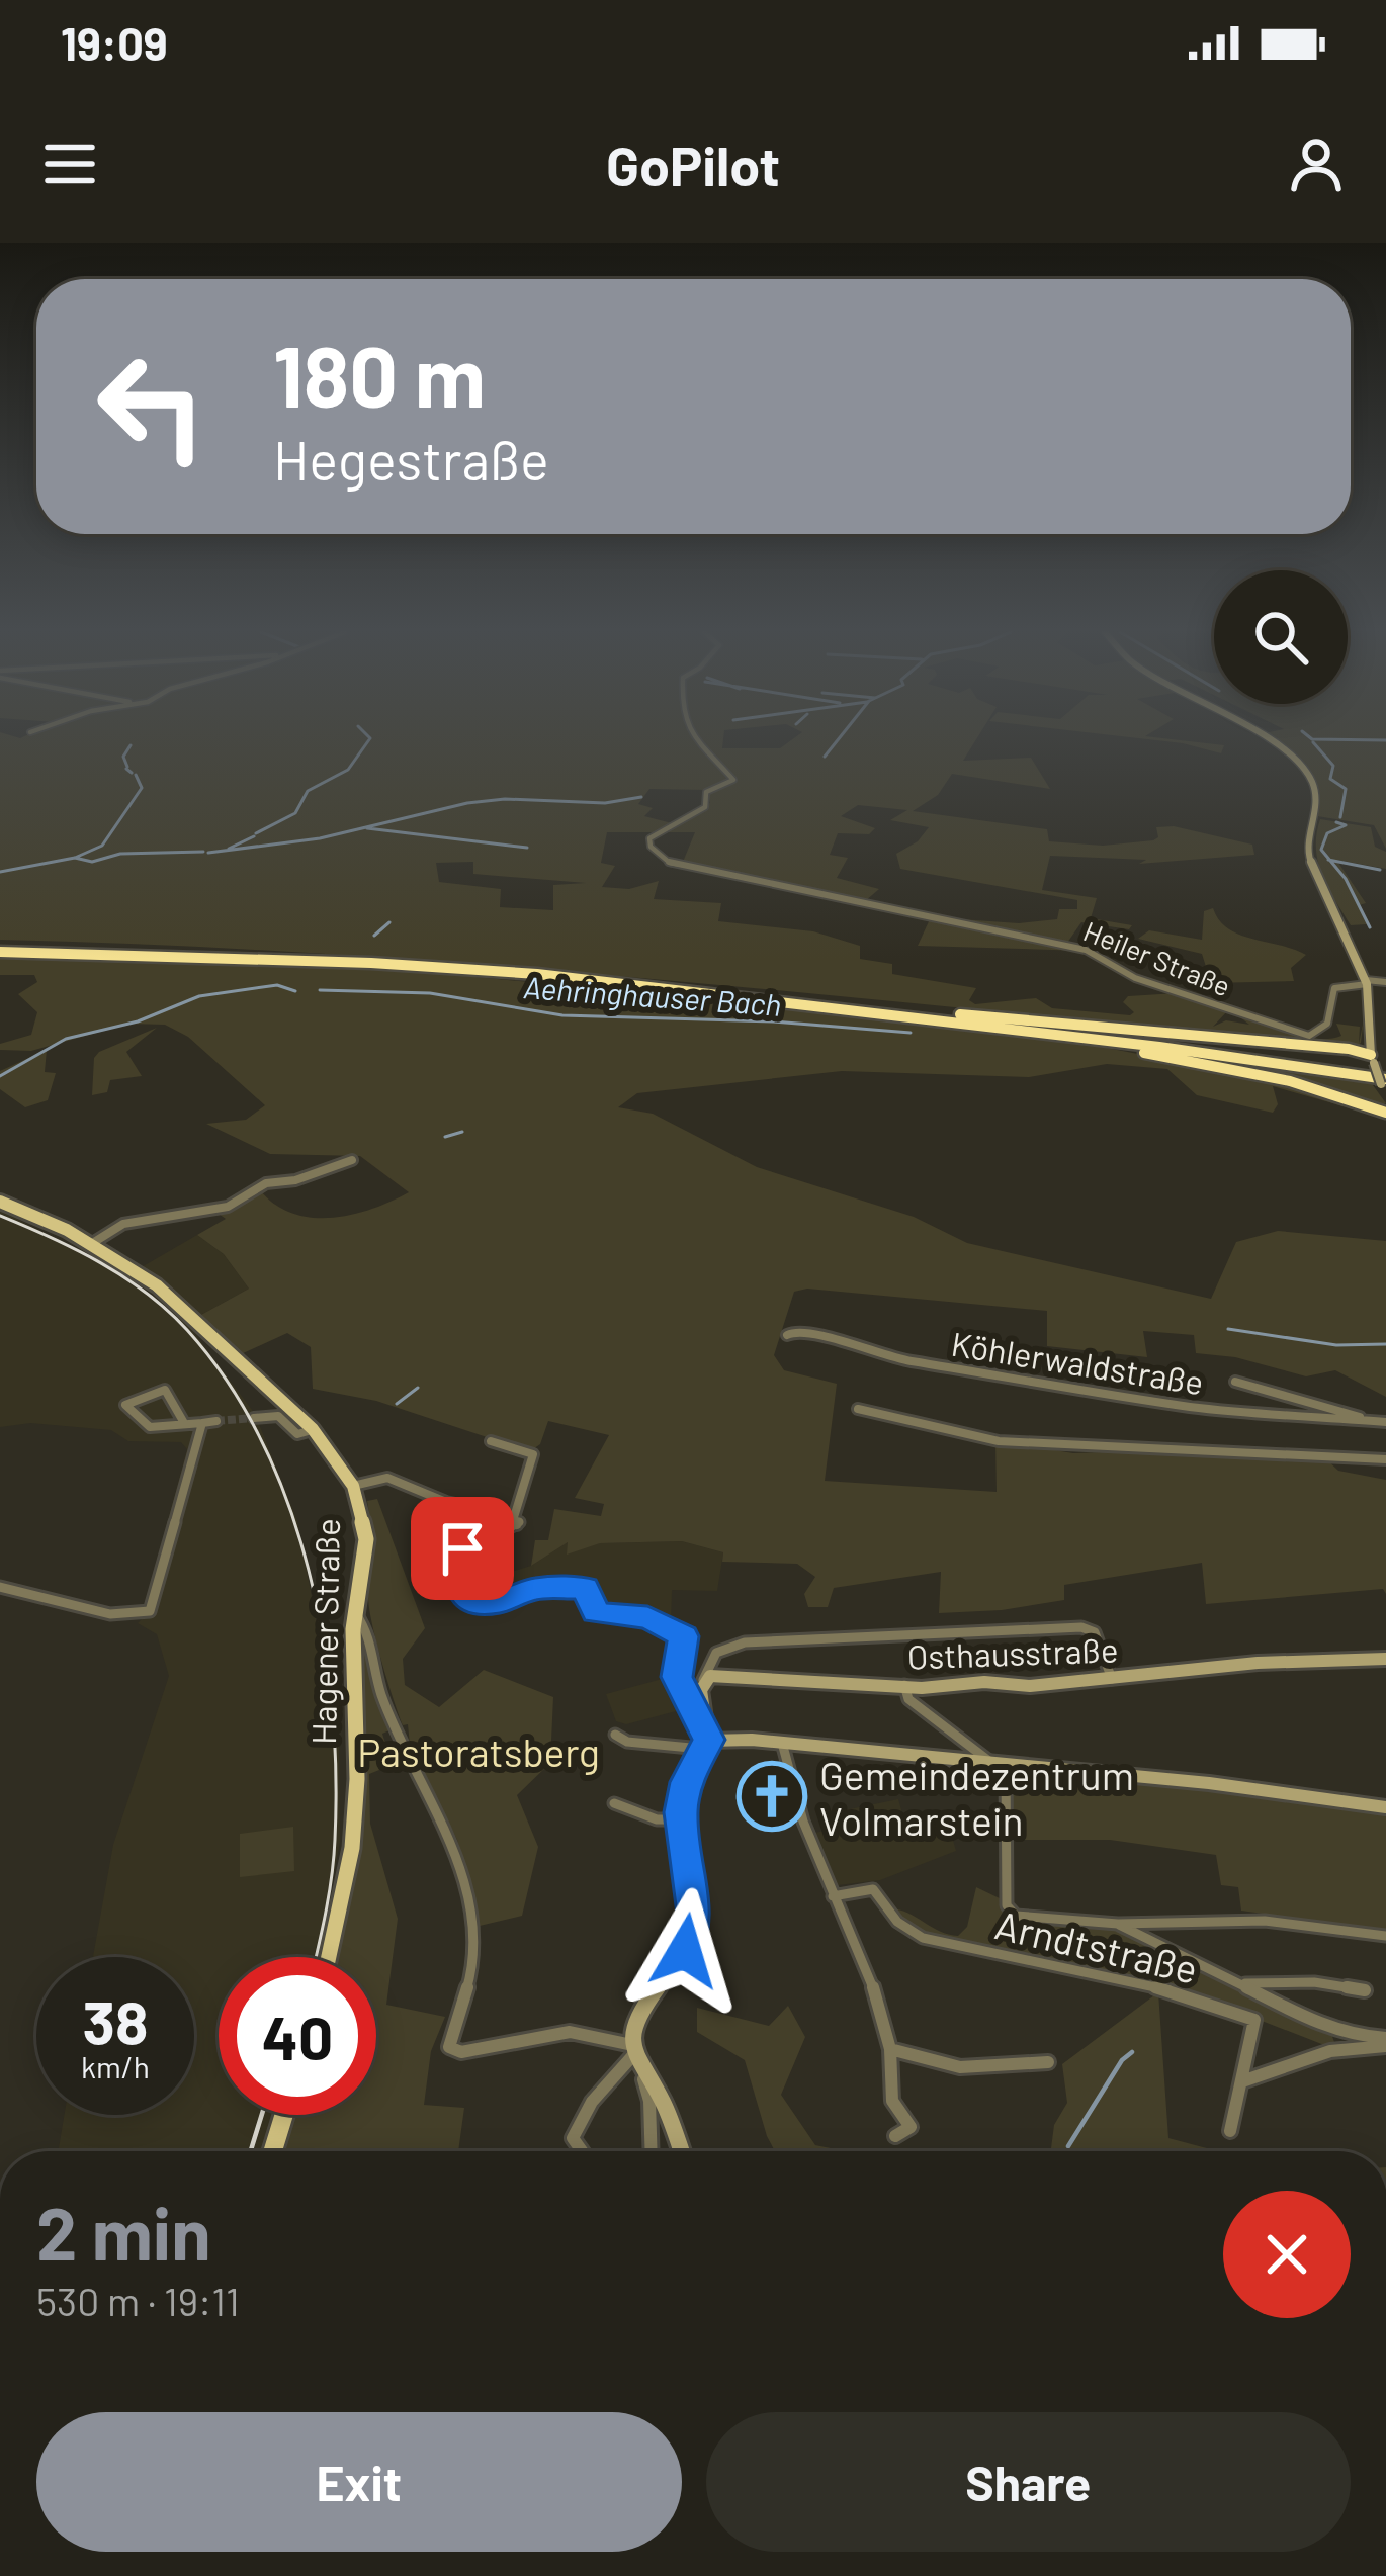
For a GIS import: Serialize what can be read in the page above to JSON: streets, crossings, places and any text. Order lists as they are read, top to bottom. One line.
{"streets":{"main road":["Hagener Straße","Osthausstraße"],"street":["Heiler Straße","Köhlerwaldstraße","Arndtstraße"]},"water":["Aehringhauser Bach"],"parks":["Pastoratsberg"],"places":{"church":["Gemeindezentrum Volmarstein"]},"page":{"status":"19:09","header":"GoPilot","turn":["180 m","Hegestraße"],"speed":"38 km/h","limit":"40","heading":["2 min","530 m · 19:11"],"buttons":["Exit","Share"]}}
